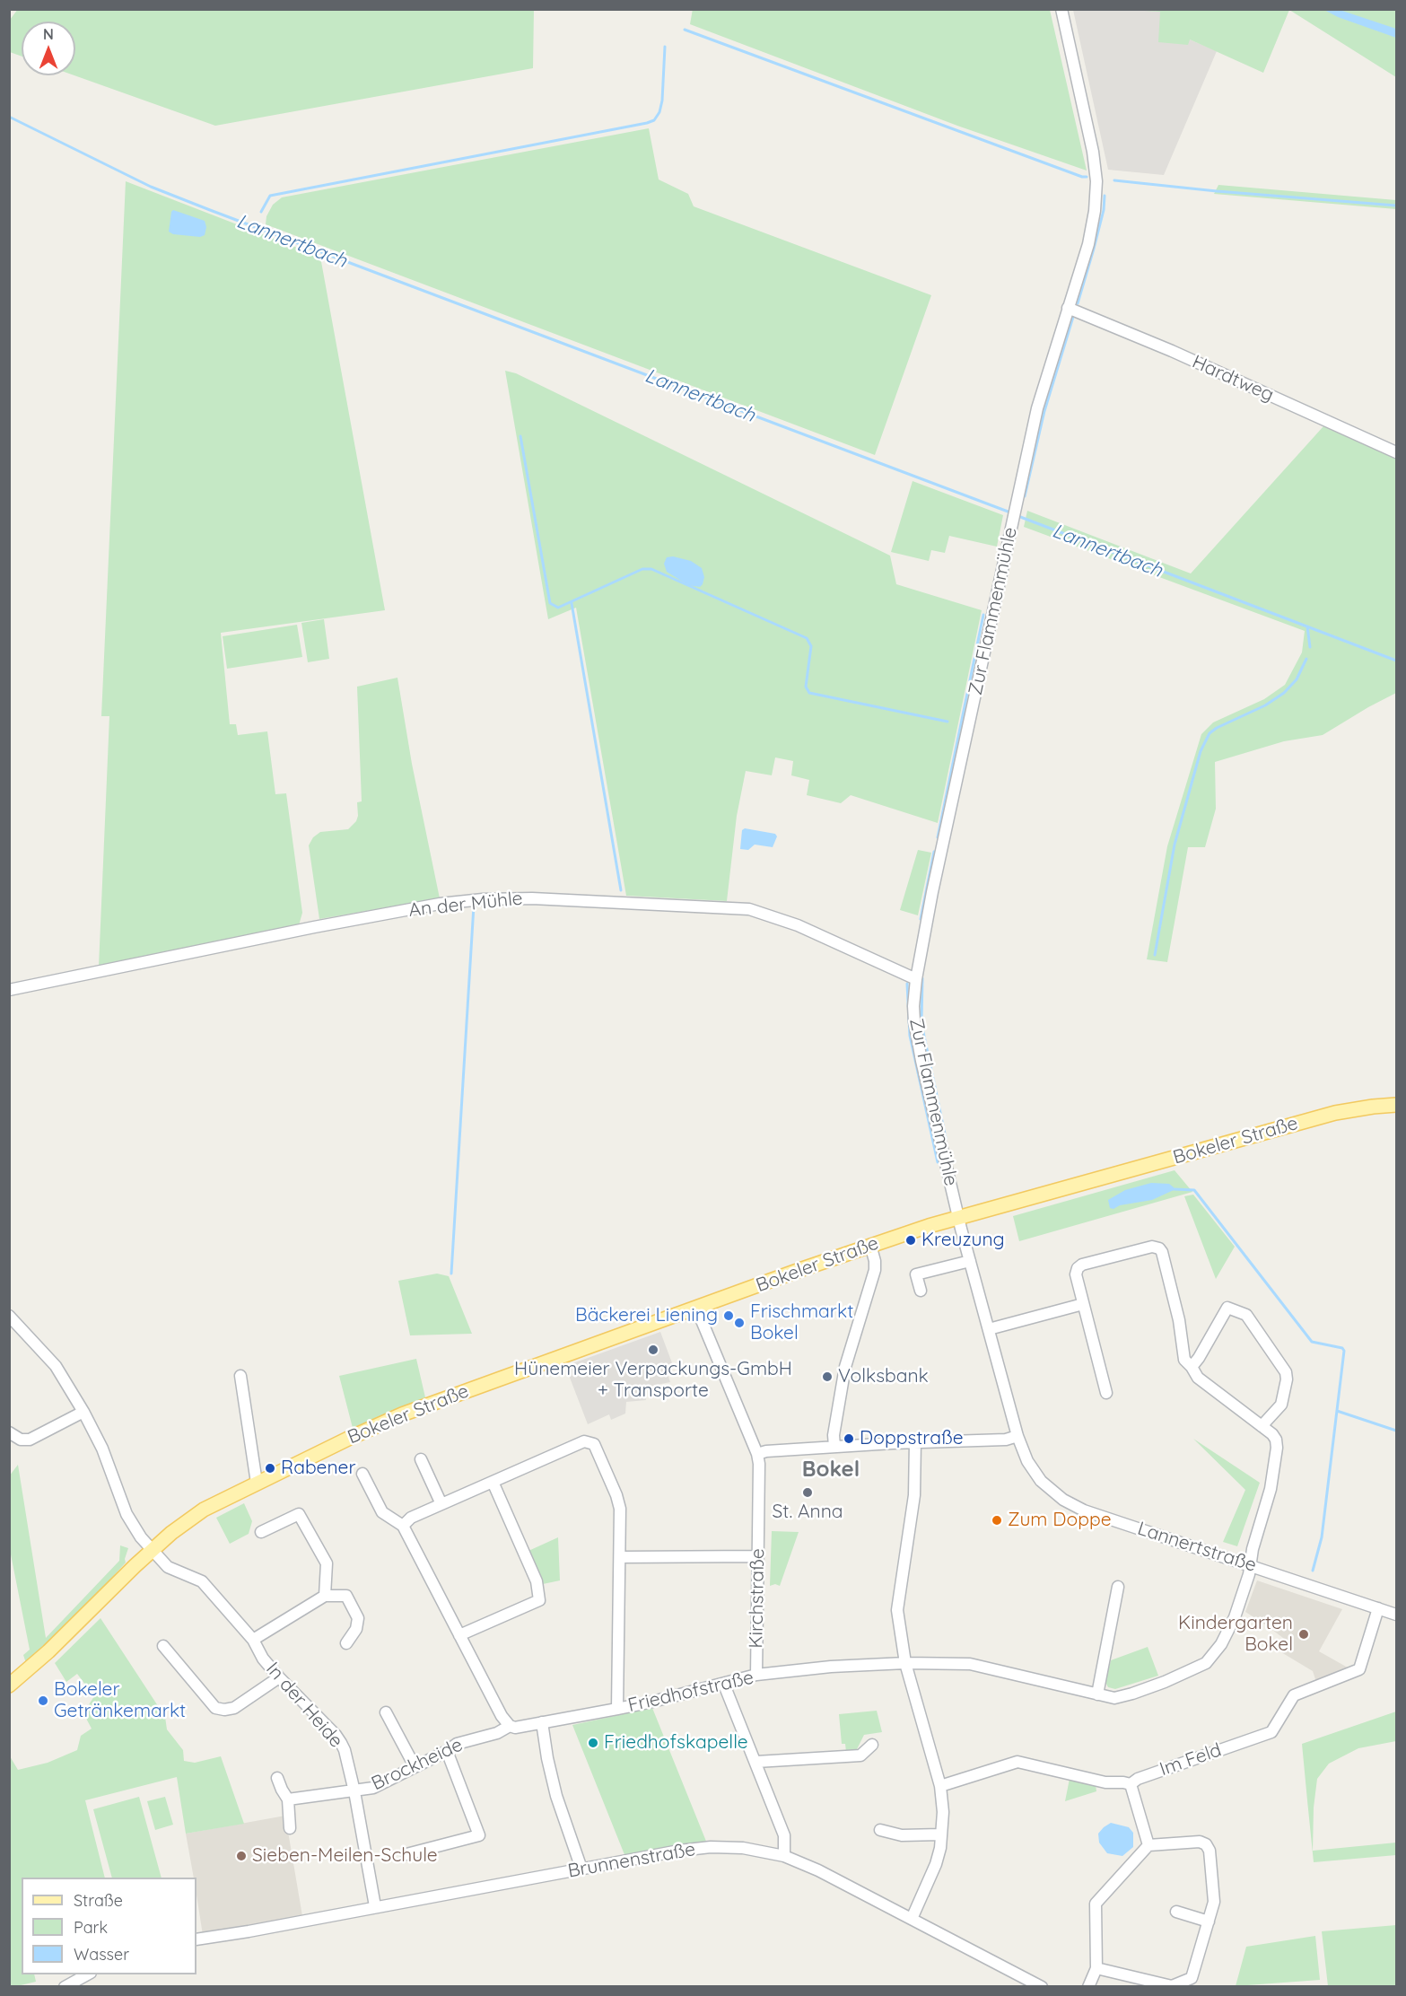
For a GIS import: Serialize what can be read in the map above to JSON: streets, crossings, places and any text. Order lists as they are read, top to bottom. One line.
{"streets":{"main road":["Bokeler Straße"],"street":["Hardtweg","Zur Flammenmühle","An der Mühle","Lannertstraße","Kirchstraße","Friedhofstraße","In der Heide","Im Feld","Brockheide","Brunnenstraße"]},"crossings":[["Hardtweg","Zur Flammenmühle"],["Zur Flammenmühle","An der Mühle"],["Zur Flammenmühle","Bokeler Straße"],["Zur Flammenmühle","Lannertstraße"],["Bokeler Straße","Lannertstraße"],["Bokeler Straße","Kirchstraße"],["Bokeler Straße","In der Heide"],["Lannertstraße","Friedhofstraße"],["Lannertstraße","Im Feld"],["Kirchstraße","Friedhofstraße"],["Friedhofstraße","Brockheide"],["In der Heide","Brockheide"],["In der Heide","Brunnenstraße"]],"districts":["Bokel"],"water":["Lannertbach"],"places":["Kreuzung","Bäckerei Liening","Frischmarkt Bokel","Hünemeier Verpackungs-GmbH + Transporte","Volksbank","Doppstraße","Rabener","St. Anna","Zum Doppe","Kindergarten Bokel","Bokeler Getränkemarkt","Friedhofskapelle","Sieben-Meilen-Schule"],"legend":["Straße","Park","Wasser"],"north":"top"}
